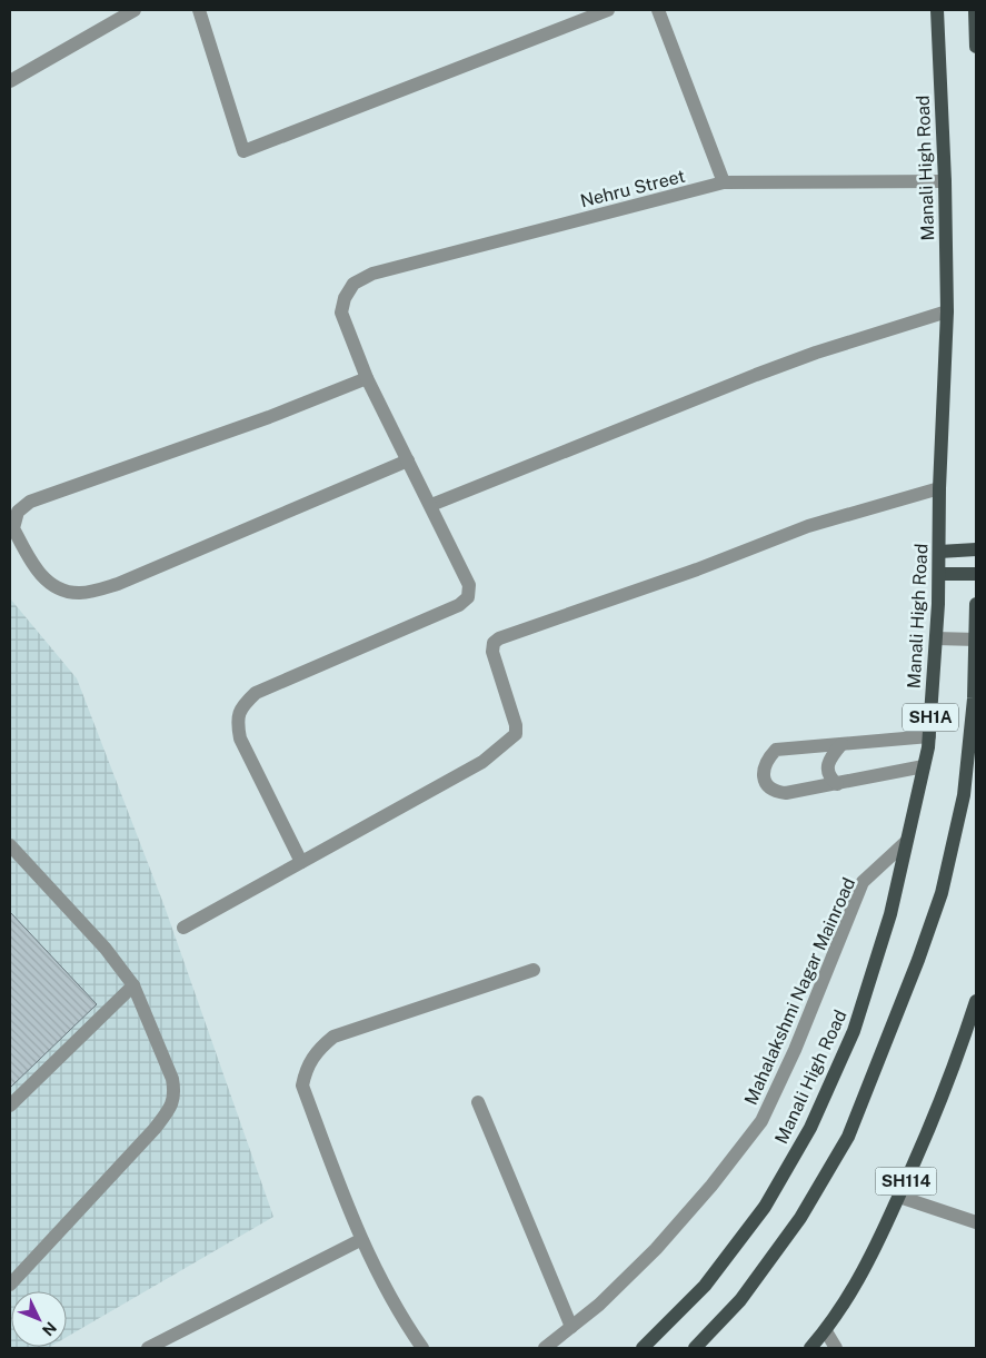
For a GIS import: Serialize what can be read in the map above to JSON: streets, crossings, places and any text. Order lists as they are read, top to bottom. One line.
{"streets":{"main road":["Manali High Road","SH1A","SH114"],"street":["Nehru Street","Mahalakshmi Nagar Mainroad"]},"crossings":[["Manali High Road","Nehru Street"],["Manali High Road","Mahalakshmi Nagar Mainroad"]],"north":"bottom right"}
